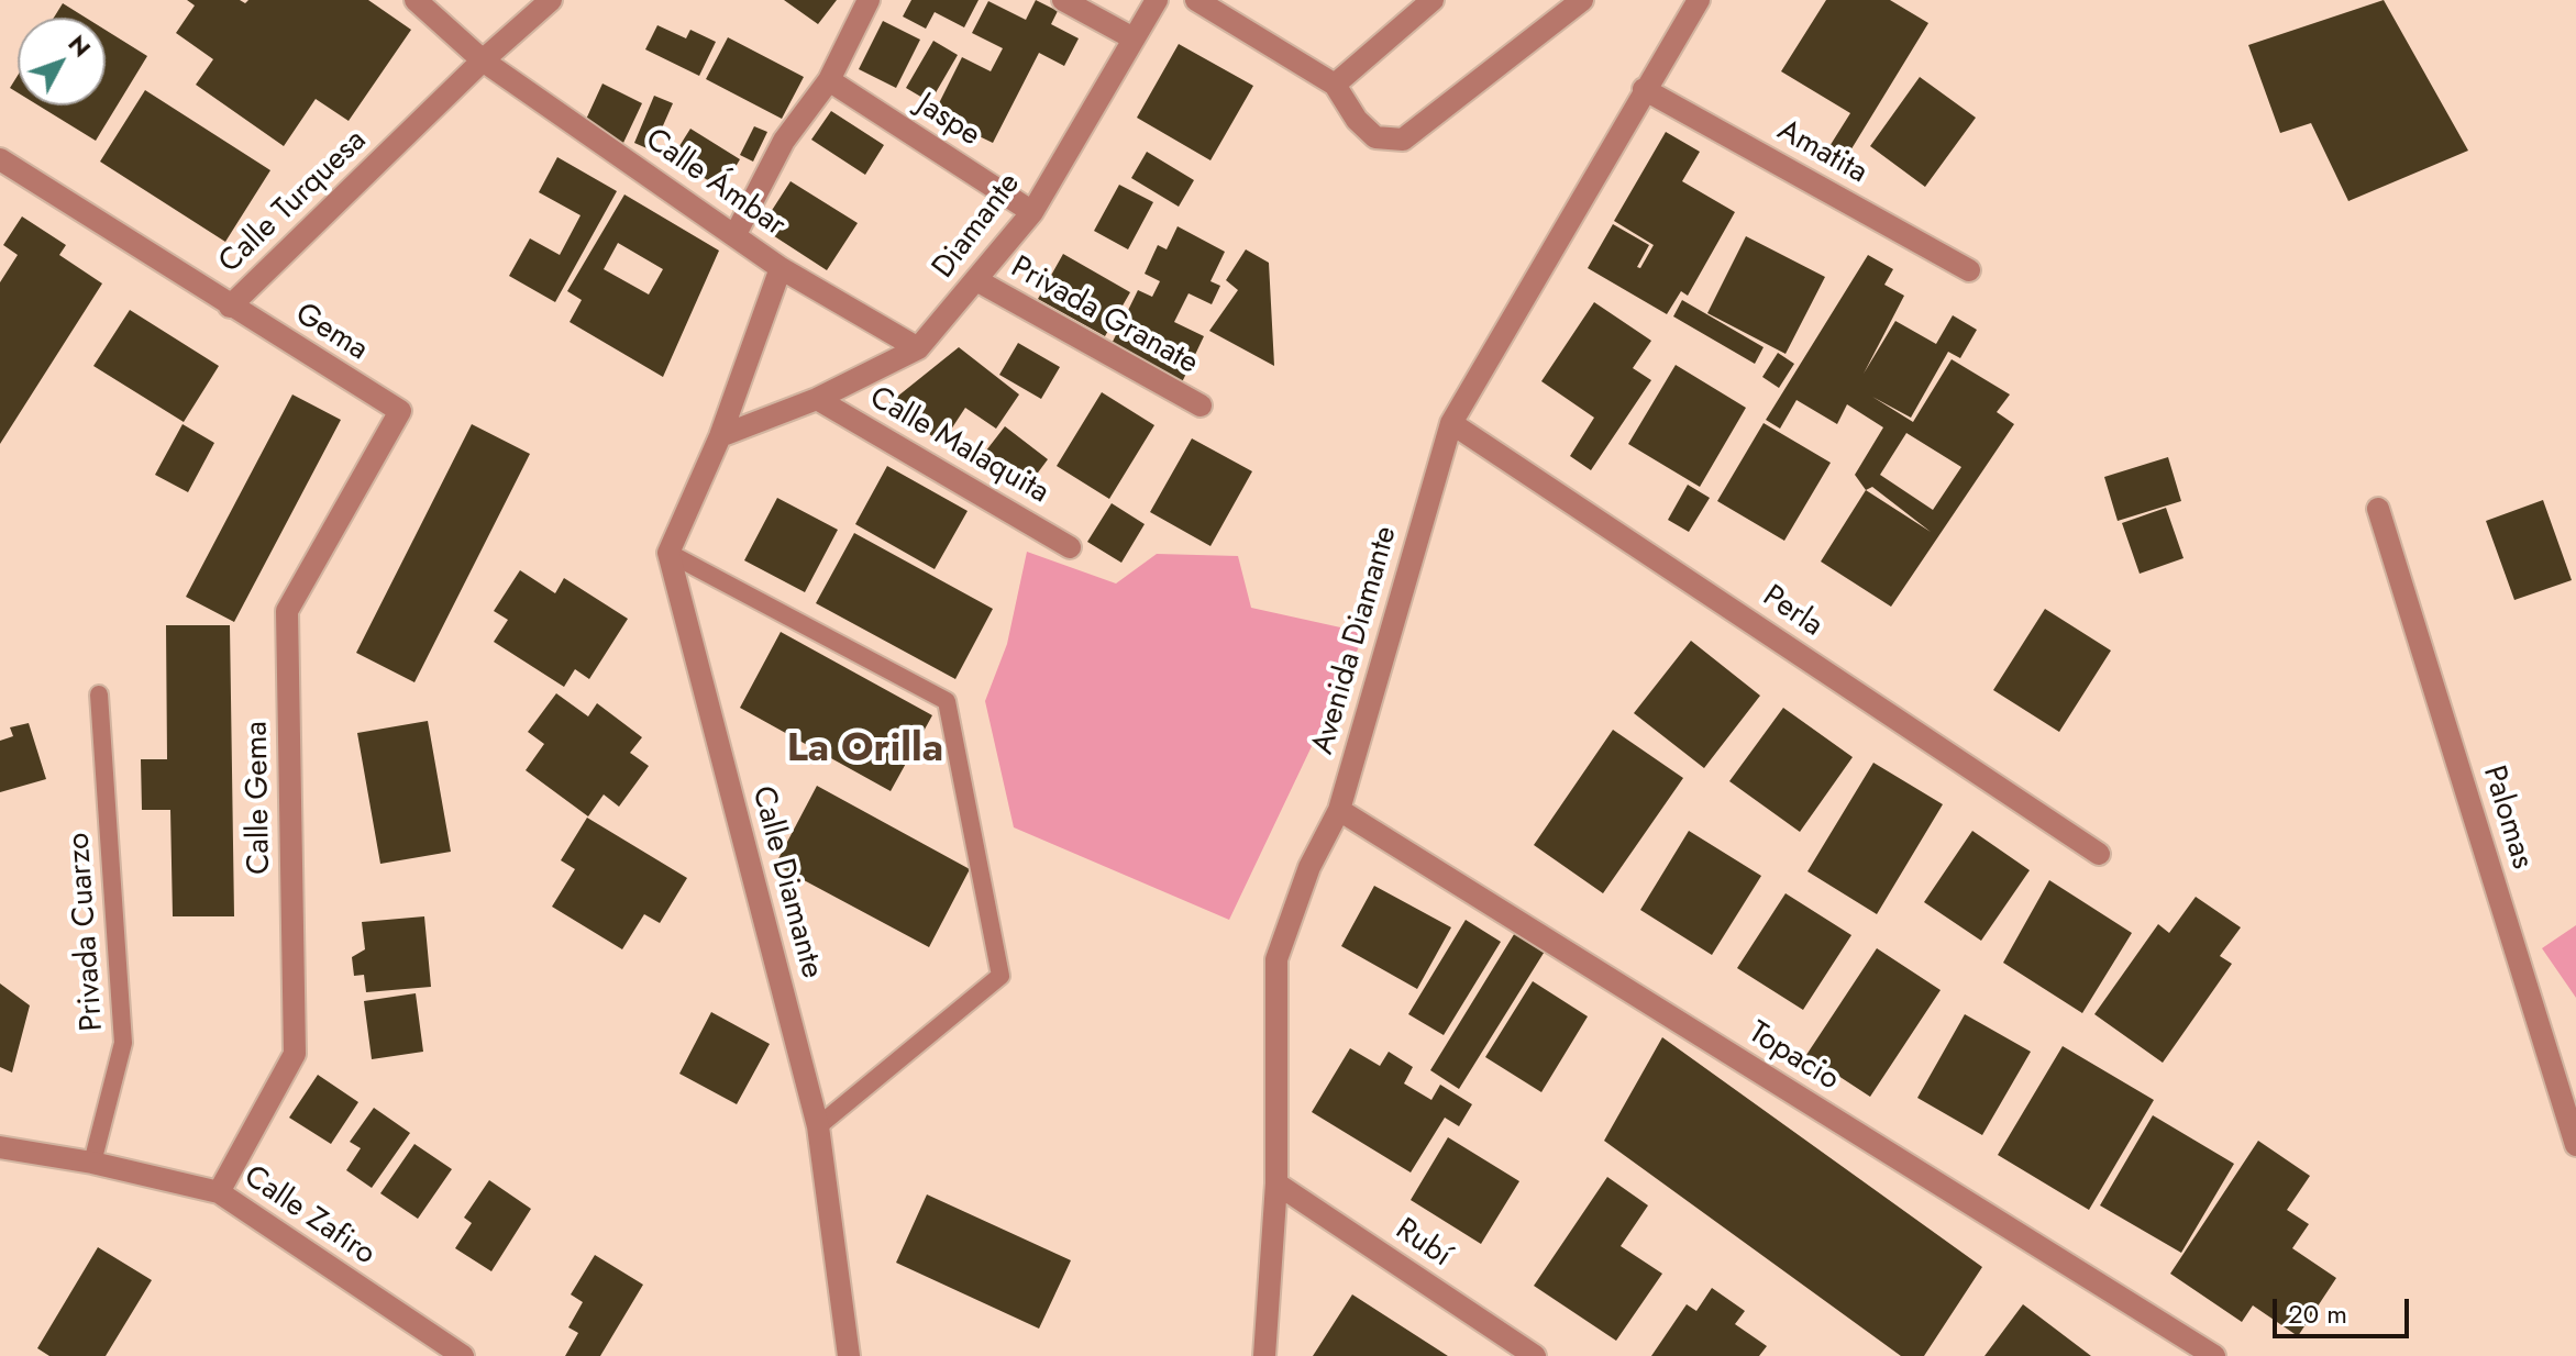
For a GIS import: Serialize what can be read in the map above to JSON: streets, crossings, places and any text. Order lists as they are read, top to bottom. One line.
{"streets":{"street":["Jaspe","Amatita","Calle Ámbar","Calle Turquesa","Diamante","Privada Granate","Gema","Calle Malaquita","Perla","Avenida Diamante","Calle Gema","Palomas","Calle Diamante","Topacio","Calle Zafiro","Rubí"],"lane":["Privada Cuarzo"]},"crossings":[["Jaspe","Diamante"],["Amatita","Avenida Diamante"],["Calle Ámbar","Calle Turquesa"],["Calle Ámbar","Diamante"],["Calle Turquesa","Gema"],["Diamante","Privada Granate"],["Diamante","Calle Malaquita"],["Gema","Calle Gema"],["Perla","Avenida Diamante"],["Avenida Diamante","Topacio"],["Avenida Diamante","Rubí"],["Calle Gema","Calle Zafiro"],["Privada Cuarzo","Calle Zafiro"]],"districts":["La Orilla"],"scale_bar":"20 m","north":"top right"}
